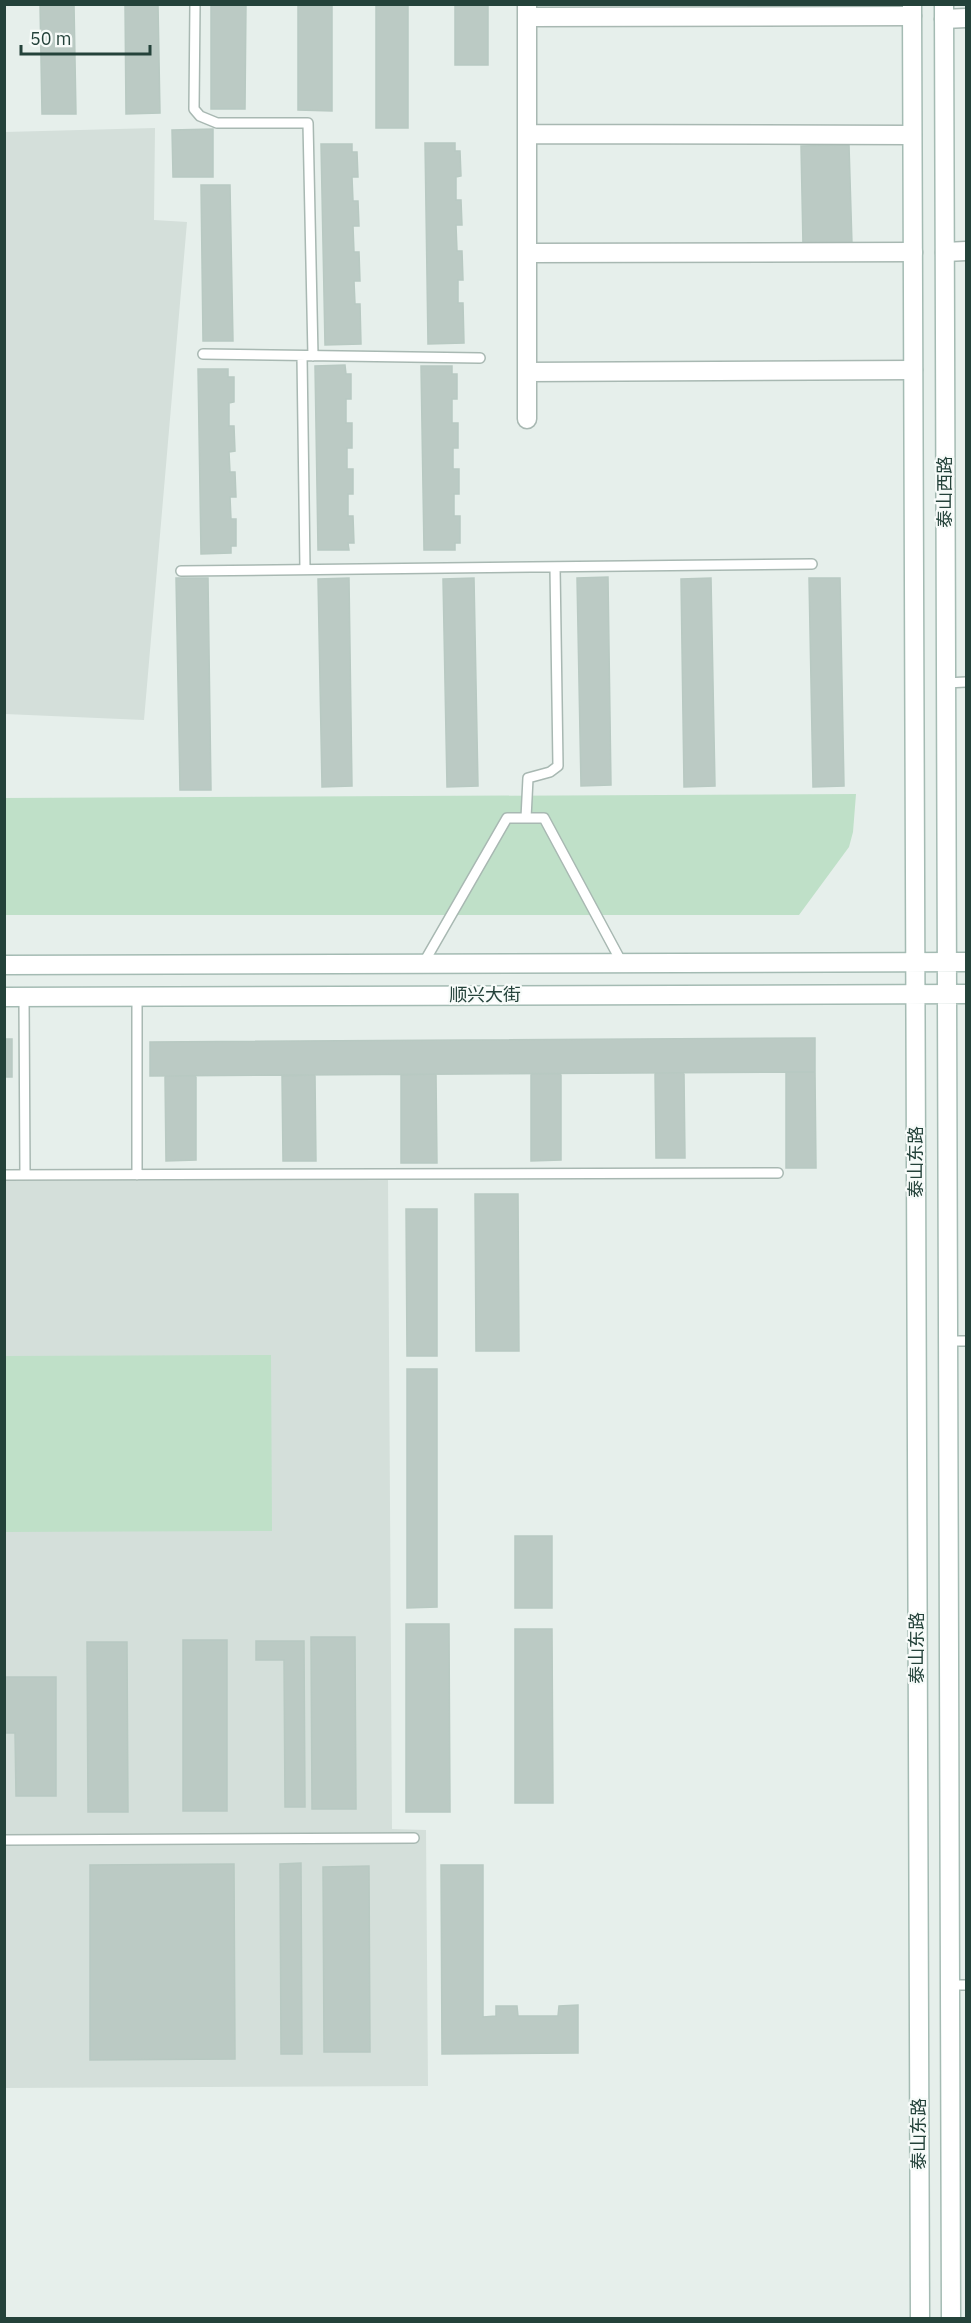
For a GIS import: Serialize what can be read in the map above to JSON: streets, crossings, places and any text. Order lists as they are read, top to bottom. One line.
{"streets":{"main road":["泰山西路","顺兴大街","泰山东路"]},"crossings":[["泰山西路","顺兴大街"],["泰山西路","泰山东路"],["顺兴大街","泰山东路"]],"scale_bar":"50 m"}
